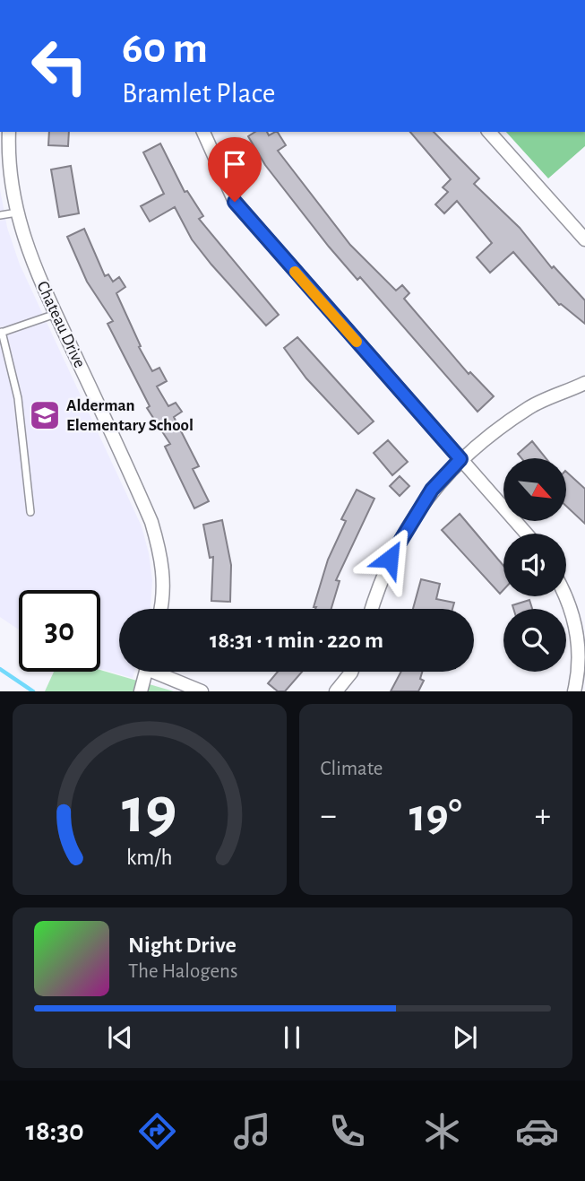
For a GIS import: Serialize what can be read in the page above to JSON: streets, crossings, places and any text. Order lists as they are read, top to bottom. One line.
{"streets":{"street":["Chateau Drive"]},"places":{"school or university":["Alderman Elementary School"]},"north":"bottom right","page":{"turn":["60 m","Bramlet Place"],"limit":"30","trip":"18:31 · 1 min · 220 m","tile":"Climate","heat":["−","19°","+"],"song":["Night Drive","The Halogens"],"tabs":"18:30","gauge":["19","km/h"]}}
